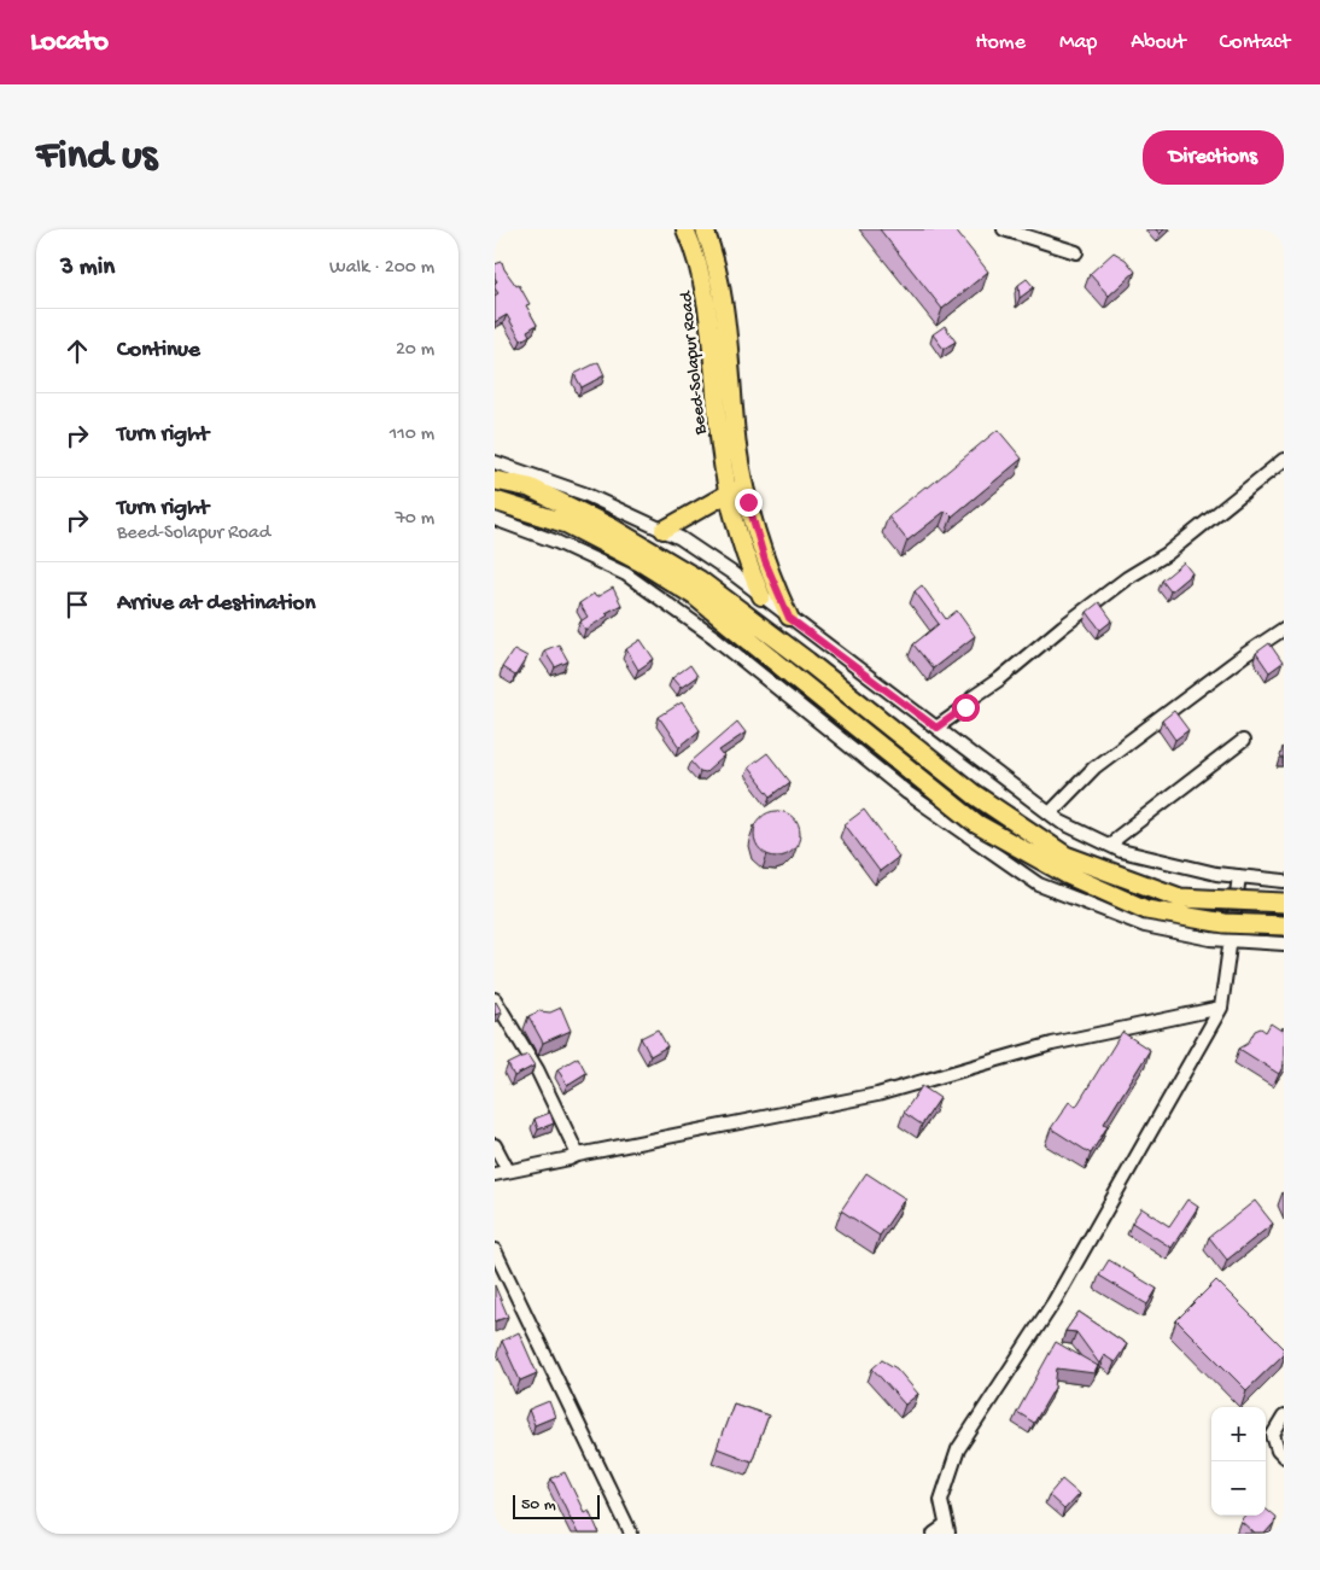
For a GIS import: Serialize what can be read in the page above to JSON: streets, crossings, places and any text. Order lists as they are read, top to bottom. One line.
{"streets":{"main road":["Beed-Solapur Road"]},"scale_bar":"50 m","page":{"header":"Locato","nav":["Home","Map","About","Contact"],"buttons":"Directions","title":"Find us","heading":["3 min","Walk · 200 m"],"list":[["Continue","20 m"],["Turn right","110 m"],["Turn right","Beed-Solapur Road","70 m"],"Arrive at destination"],"map_buttons":["+","−"],"scale":"50 m"}}
